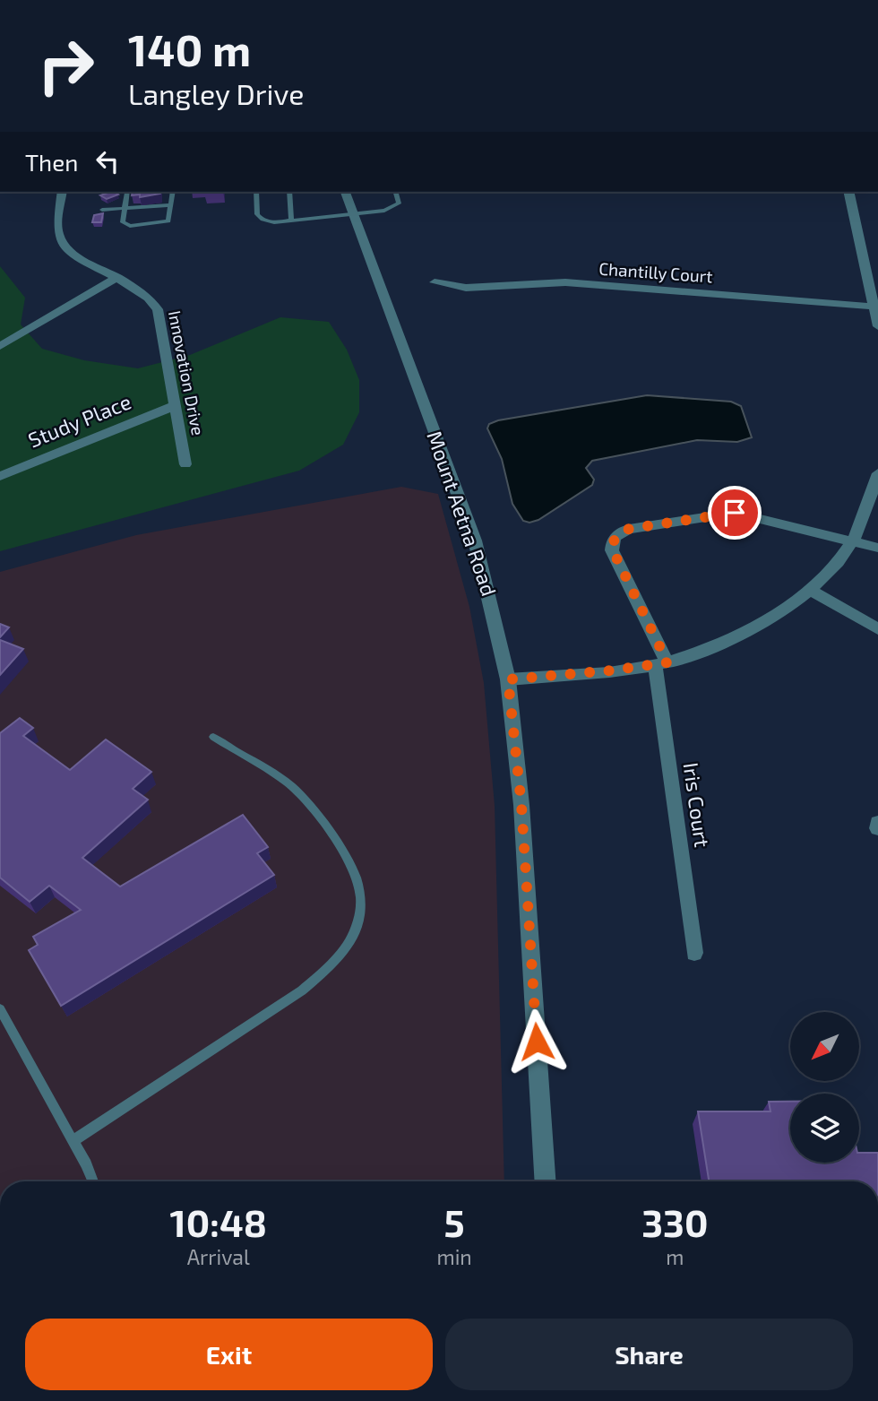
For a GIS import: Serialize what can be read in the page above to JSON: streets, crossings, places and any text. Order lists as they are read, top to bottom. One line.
{"streets":{"street":["Chantilly Court","Innovation Drive","Study Place","Mount Aetna Road","Iris Court"]},"crossings":[["Innovation Drive","Study Place"]],"north":"bottom left","page":{"turn":["140 m","Langley Drive"],"then":"Then","eta":["10:48","Arrival","5","min","330","m"],"buttons":["Exit","Share"]}}
